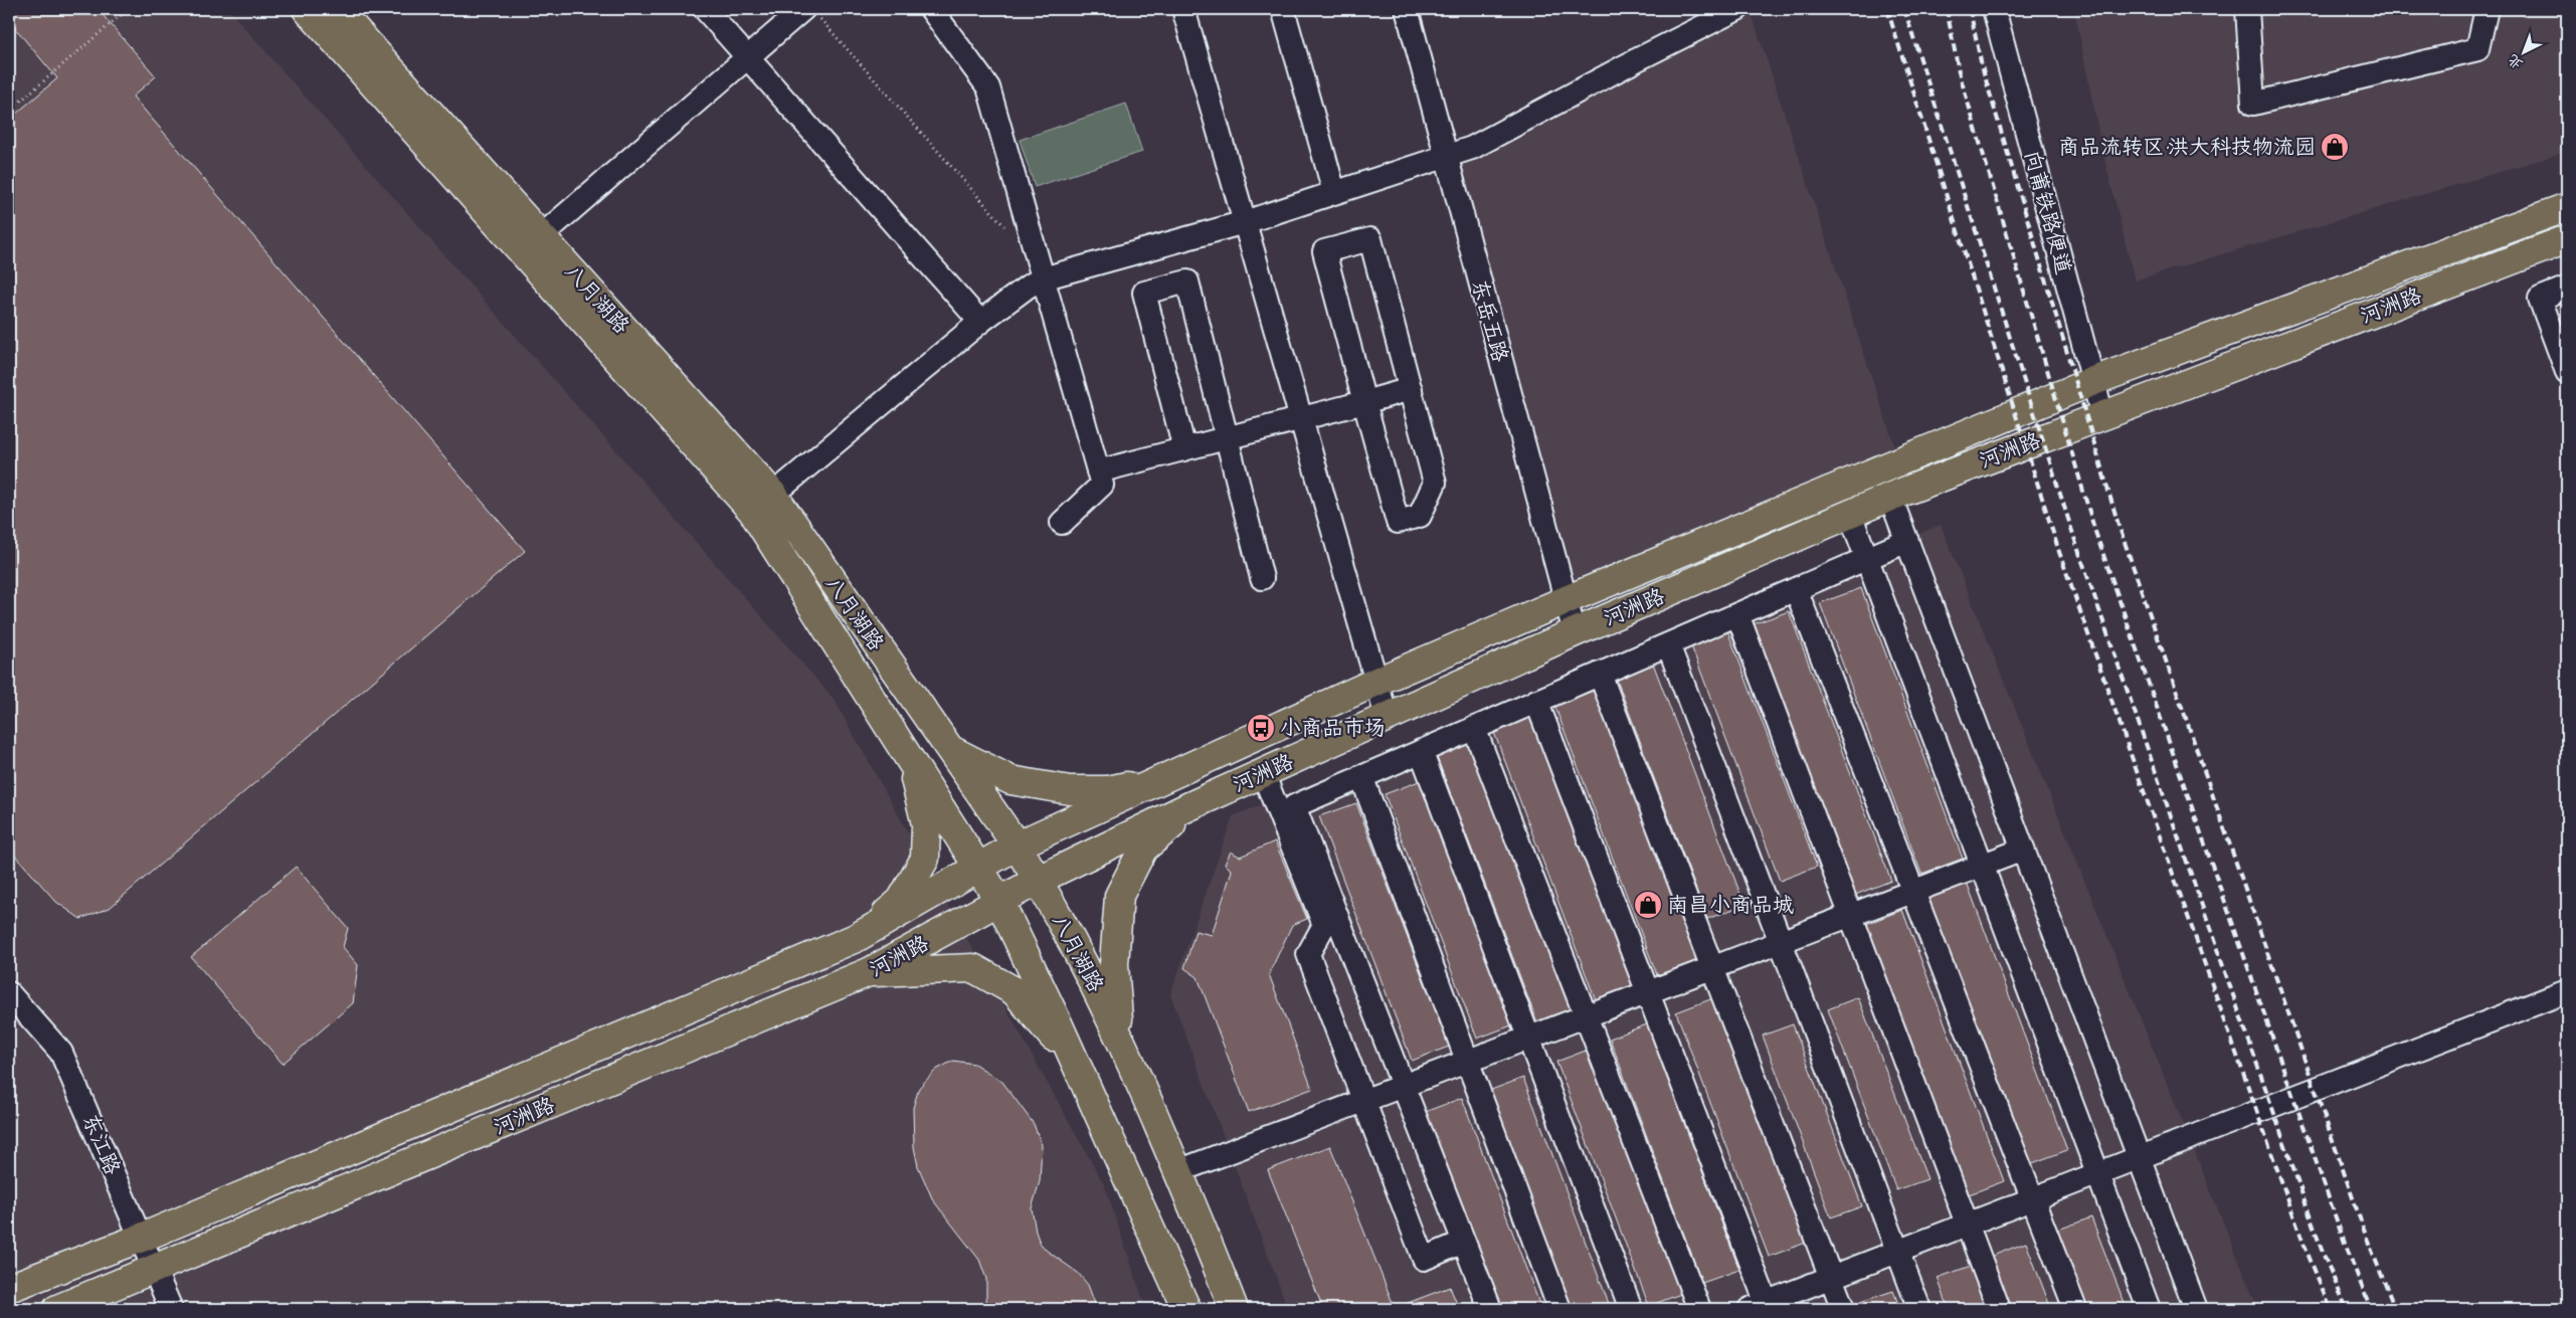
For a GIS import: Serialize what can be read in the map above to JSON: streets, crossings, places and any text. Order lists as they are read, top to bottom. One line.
{"streets":{"main road":["八月湖路","河洲路"],"street":["向莆铁路便道","东岳五路","东江路"]},"crossings":[["向莆铁路便道","河洲路"],["八月湖路","河洲路"],["河洲路","东岳五路"],["河洲路","东江路"]],"places":{"shop":["商品流转区·洪大科技物流园","南昌小商品城"],"bus stop":["小商品市场"]},"north":"bottom left"}
